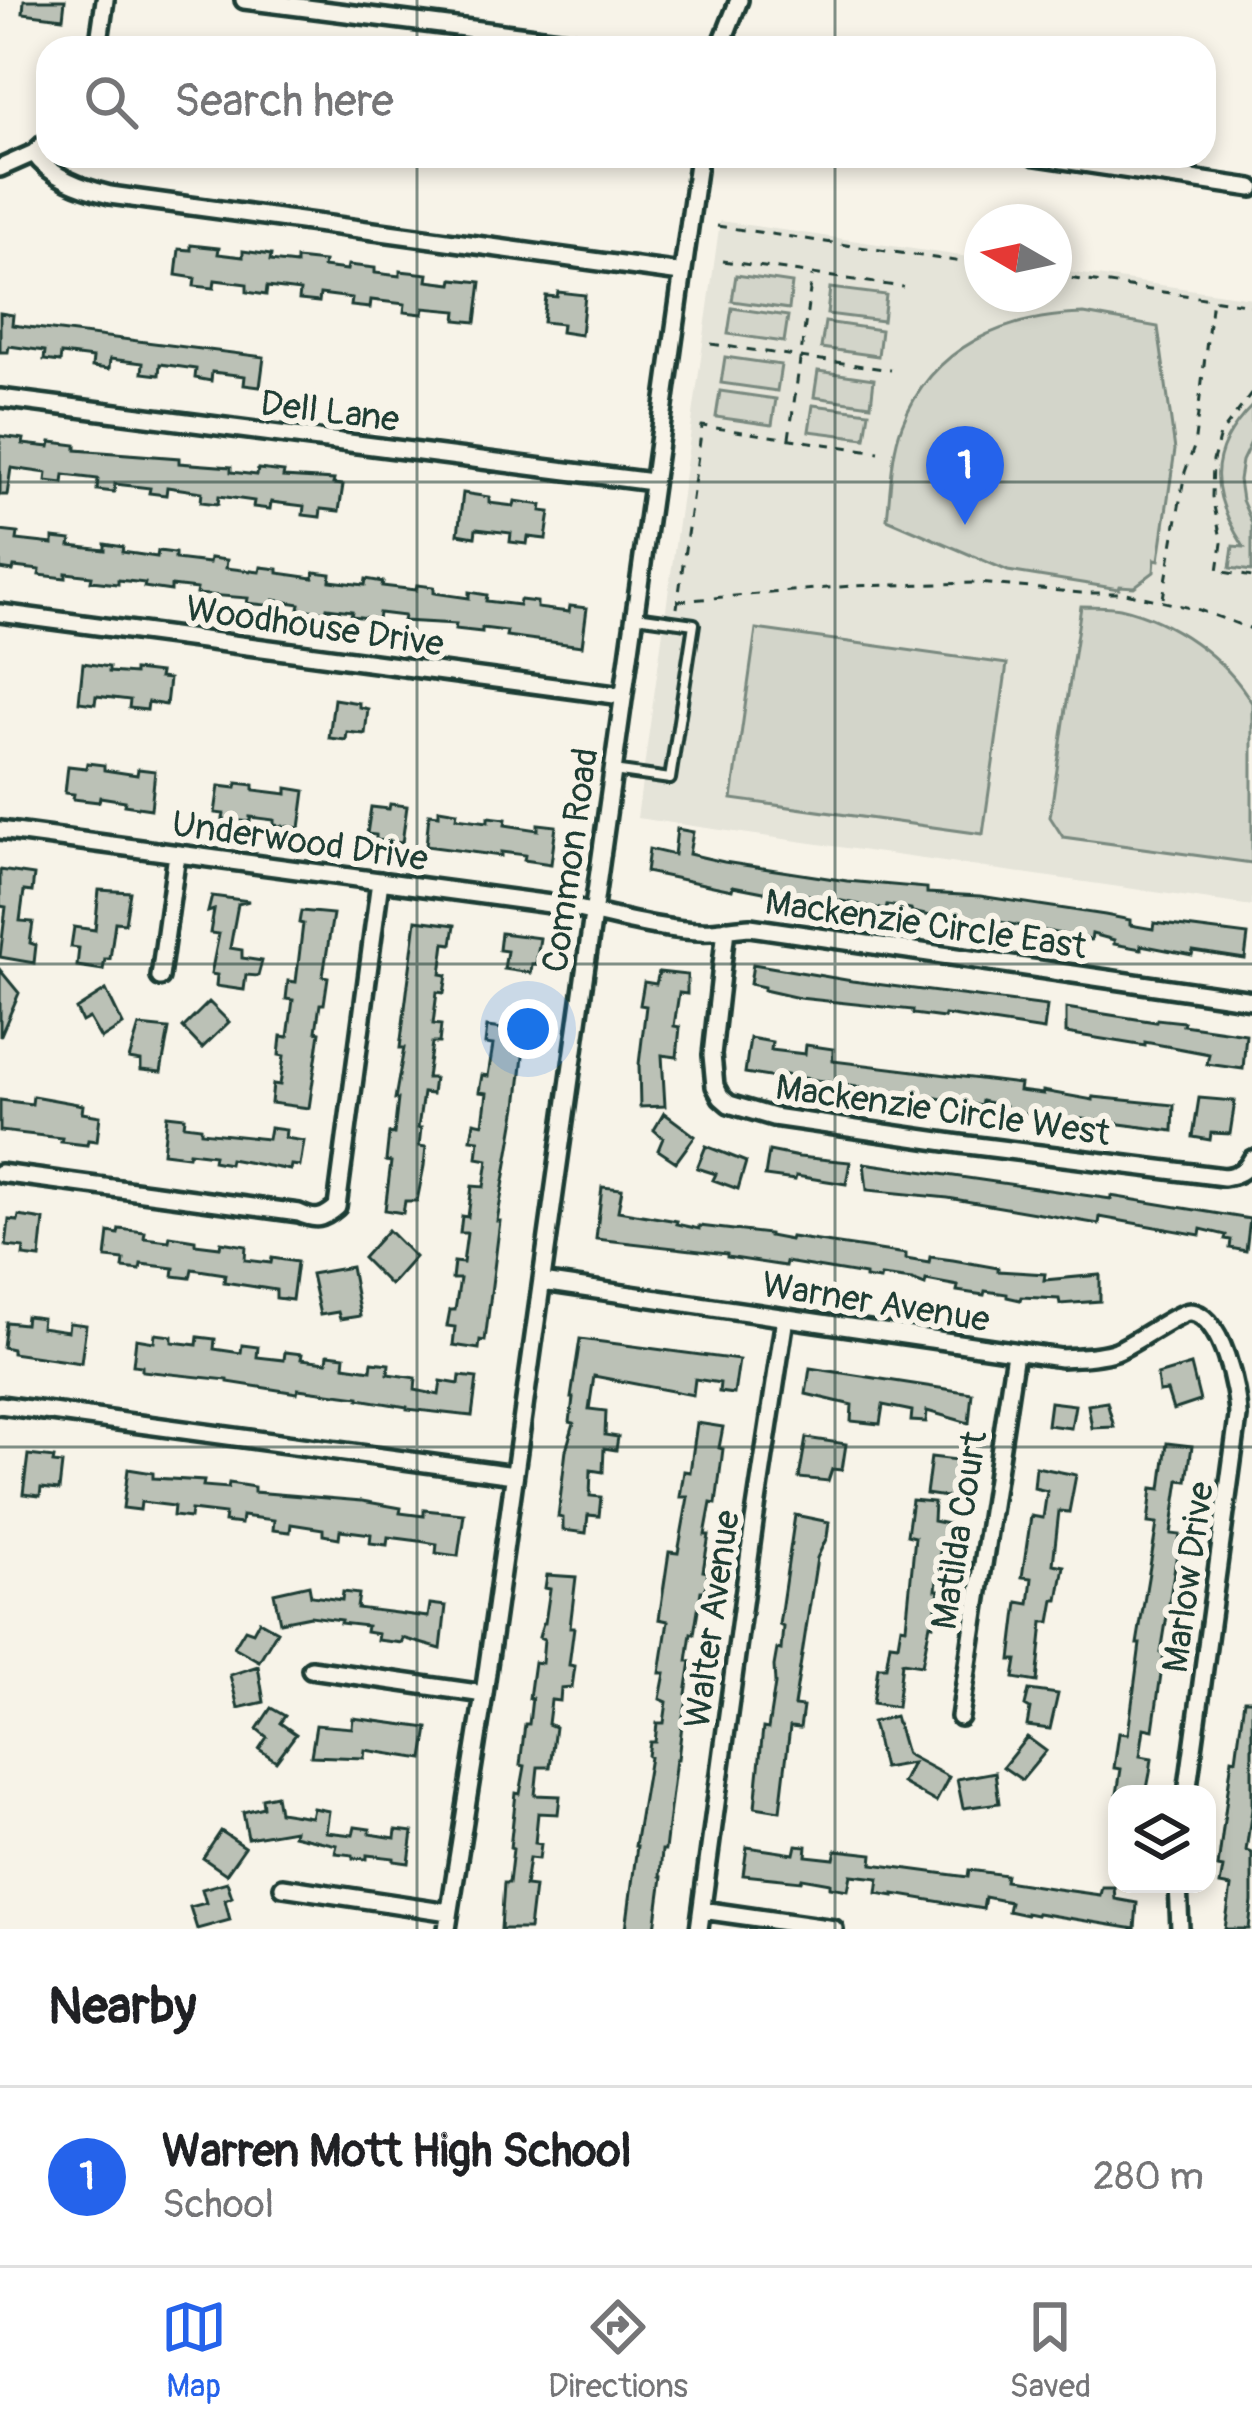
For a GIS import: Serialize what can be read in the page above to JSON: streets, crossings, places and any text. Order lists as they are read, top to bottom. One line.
{"streets":{"street":["Dell Lane","Woodhouse Drive","Underwood Drive","Common Road","Mackenzie Circle East","Mackenzie Circle West","Warner Avenue","Matilda Court","Marlow Drive","Walter Avenue"]},"crossings":[["Dell Lane","Common Road"],["Woodhouse Drive","Common Road"],["Underwood Drive","Common Road"],["Underwood Drive","Mackenzie Circle East"],["Common Road","Mackenzie Circle East"],["Common Road","Warner Avenue"],["Mackenzie Circle East","Mackenzie Circle West"],["Warner Avenue","Matilda Court"],["Warner Avenue","Marlow Drive"],["Warner Avenue","Walter Avenue"]],"north":"left","page":{"search":"Search here","pins":"1","heading":"Nearby","list":[{"mark":"1","name":"Warren Mott High School","note":"School","value":"280 m"}],"nav":["Map","Directions","Saved"]}}
